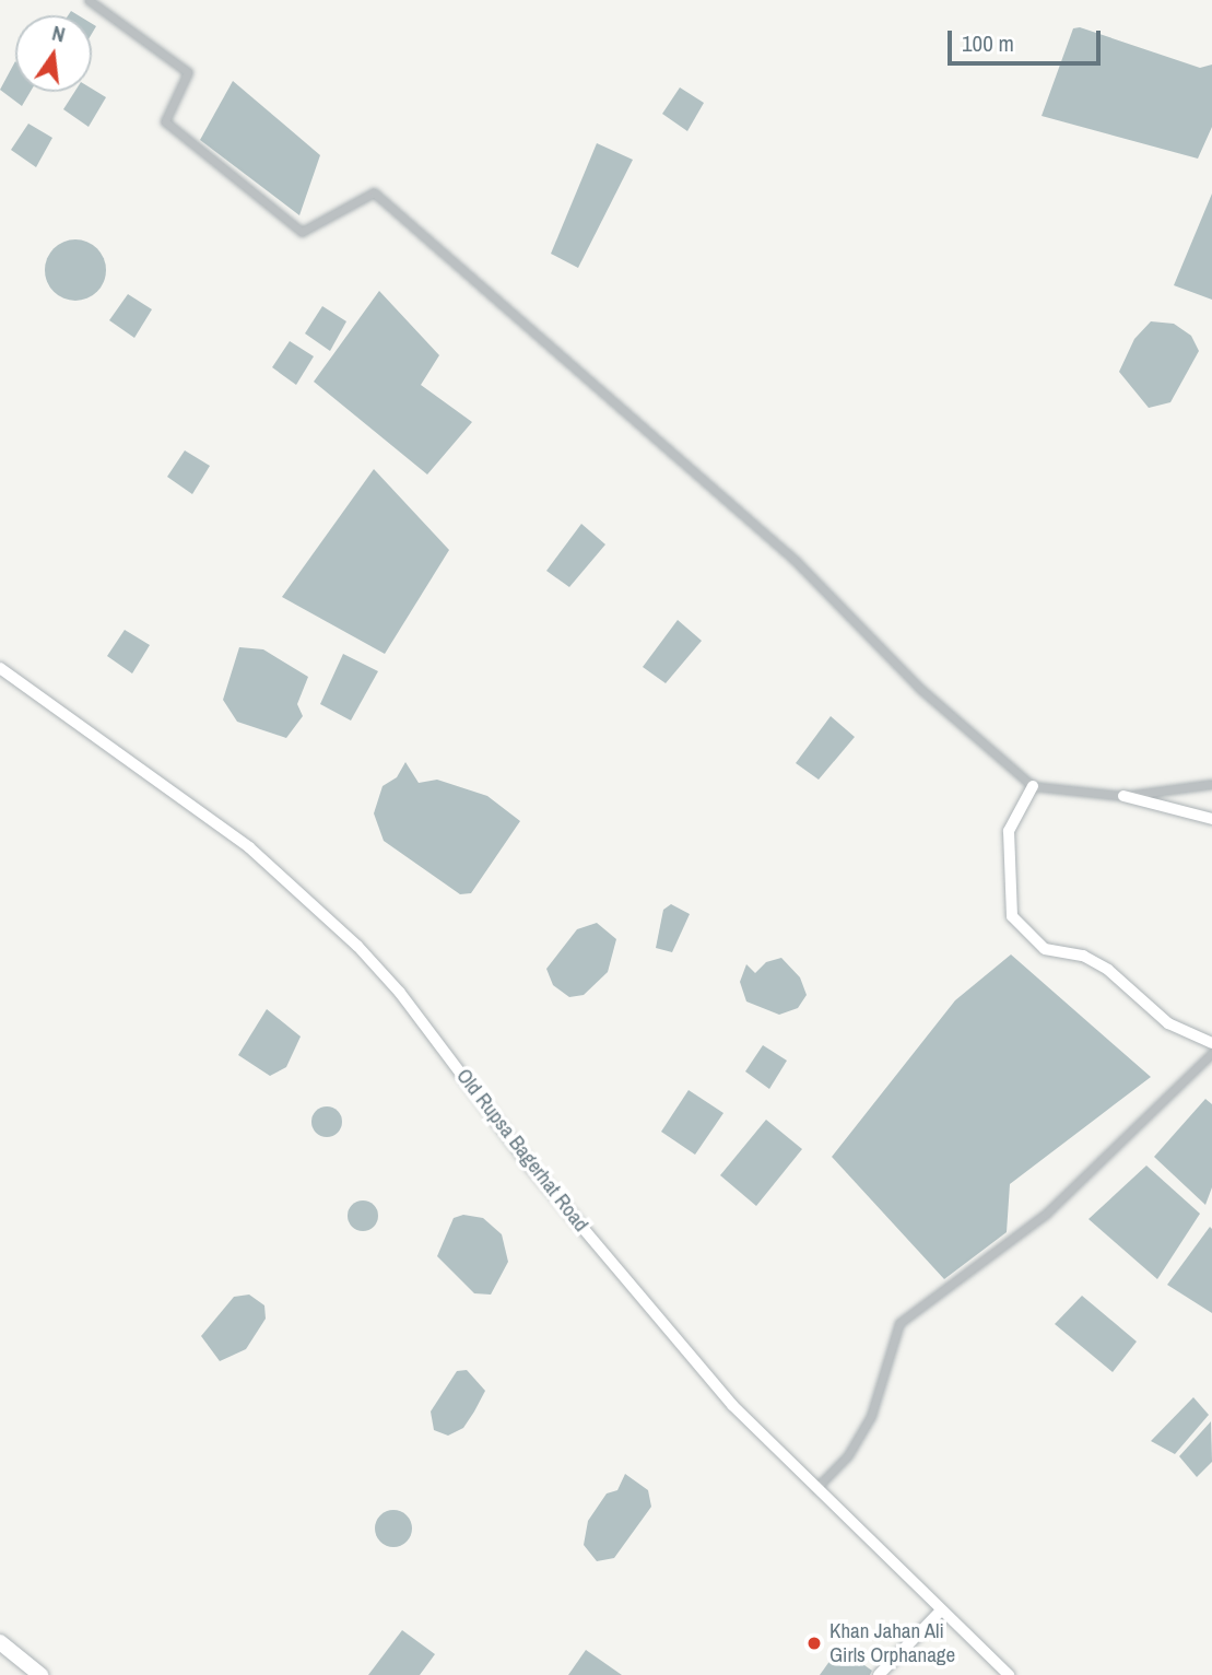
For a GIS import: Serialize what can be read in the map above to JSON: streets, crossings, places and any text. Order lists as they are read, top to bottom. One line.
{"streets":{"street":["Old Rupsa Bagerhat Road"]},"places":["Khan Jahan Ali Girls Orphanage"],"scale_bar":"100 m","north":"top"}
